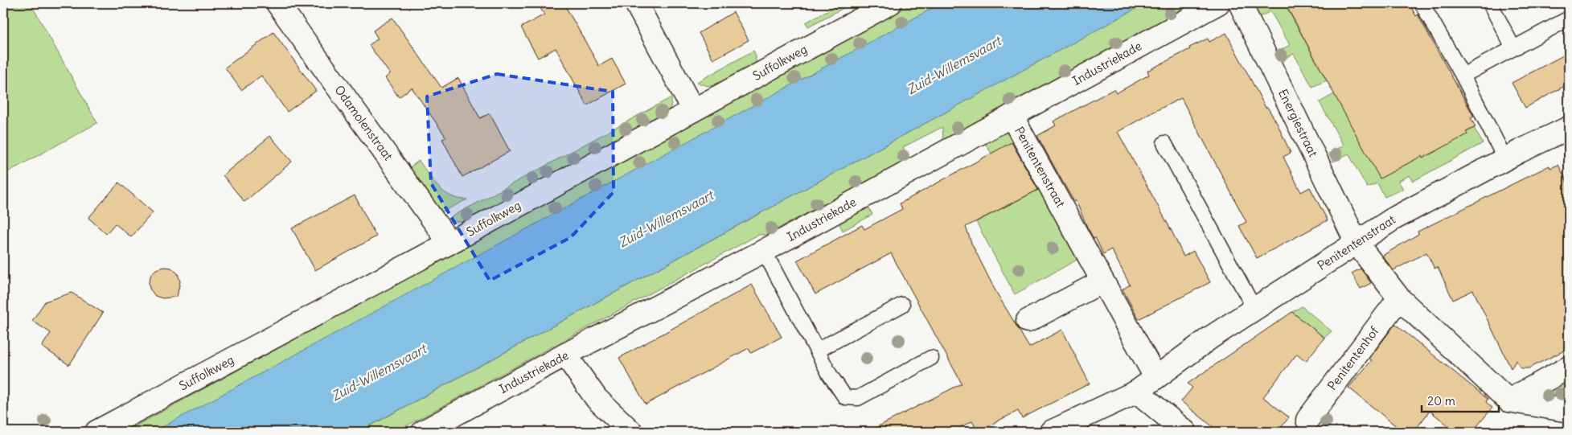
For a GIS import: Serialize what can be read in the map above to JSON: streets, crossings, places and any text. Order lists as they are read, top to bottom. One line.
{"streets":{"street":["Suffolkweg","Industriekade","Odamolenstraat","Energiestraat","Penitentenstraat","Penitentenhof"]},"crossings":[["Suffolkweg","Odamolenstraat"],["Industriekade","Penitentenstraat"],["Energiestraat","Penitentenstraat"]],"water":["Zuid-Willemsvaart"],"scale_bar":"20 m"}
